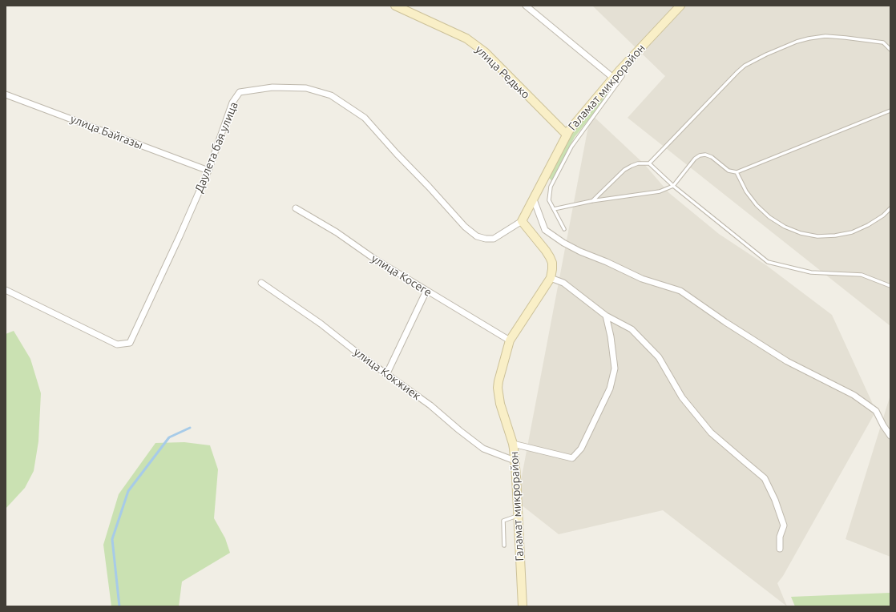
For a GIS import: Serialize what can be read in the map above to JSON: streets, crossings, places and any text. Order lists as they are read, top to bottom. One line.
{"streets":{"street":["улица Редько","Галамат микрорайон","улица Байгазы","Даулета бая улица","улица Косеге","улица Кокжиек"]},"crossings":[["улица Редько","Галамат микрорайон"],["Галамат микрорайон","Даулета бая улица"],["Галамат микрорайон","улица Косеге"],["Галамат микрорайон","улица Кокжиек"],["улица Байгазы","Даулета бая улица"]]}
